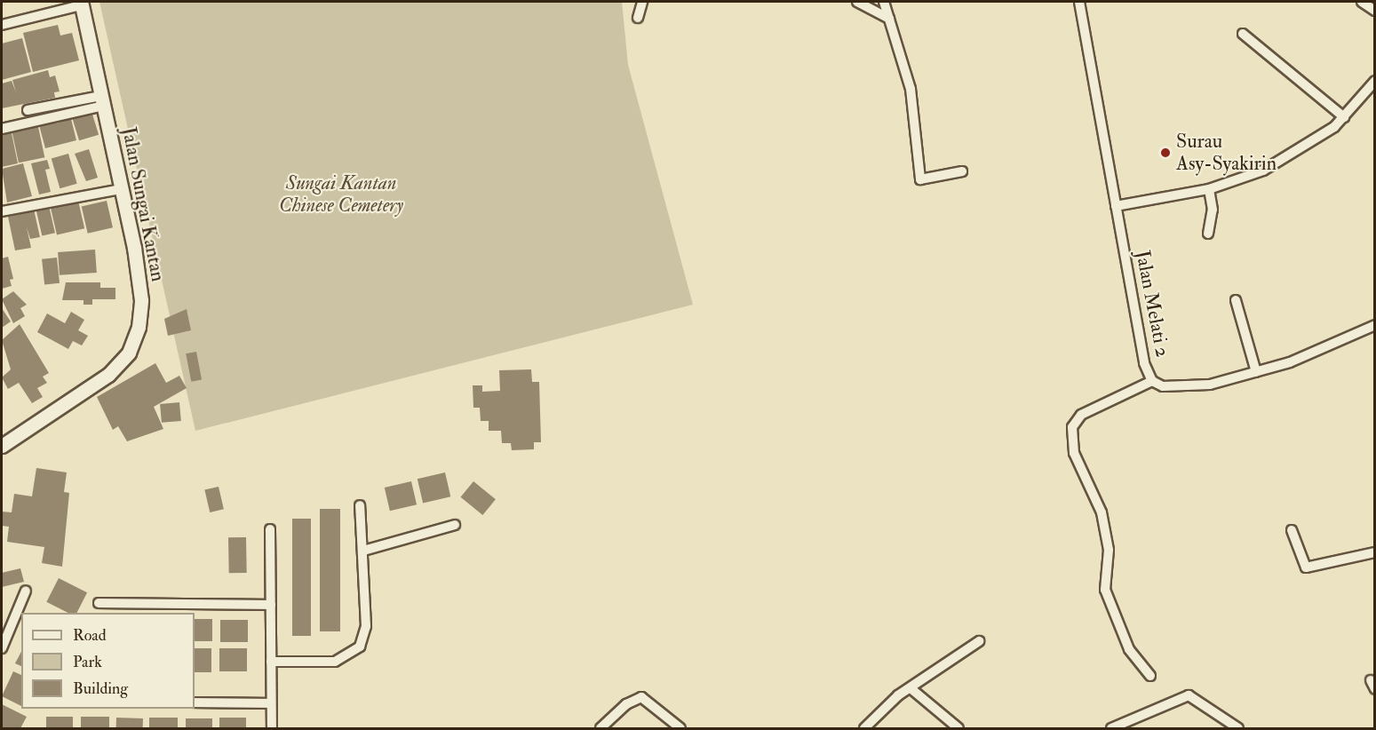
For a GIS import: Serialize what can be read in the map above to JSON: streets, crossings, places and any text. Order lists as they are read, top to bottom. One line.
{"streets":{"main road":["Jalan Sungai Kantan"],"street":["Jalan Melati 2"]},"parks":["Sungai Kantan Chinese Cemetery"],"places":["Surau Asy-Syakirin"],"legend":["Road","Park","Building"]}
